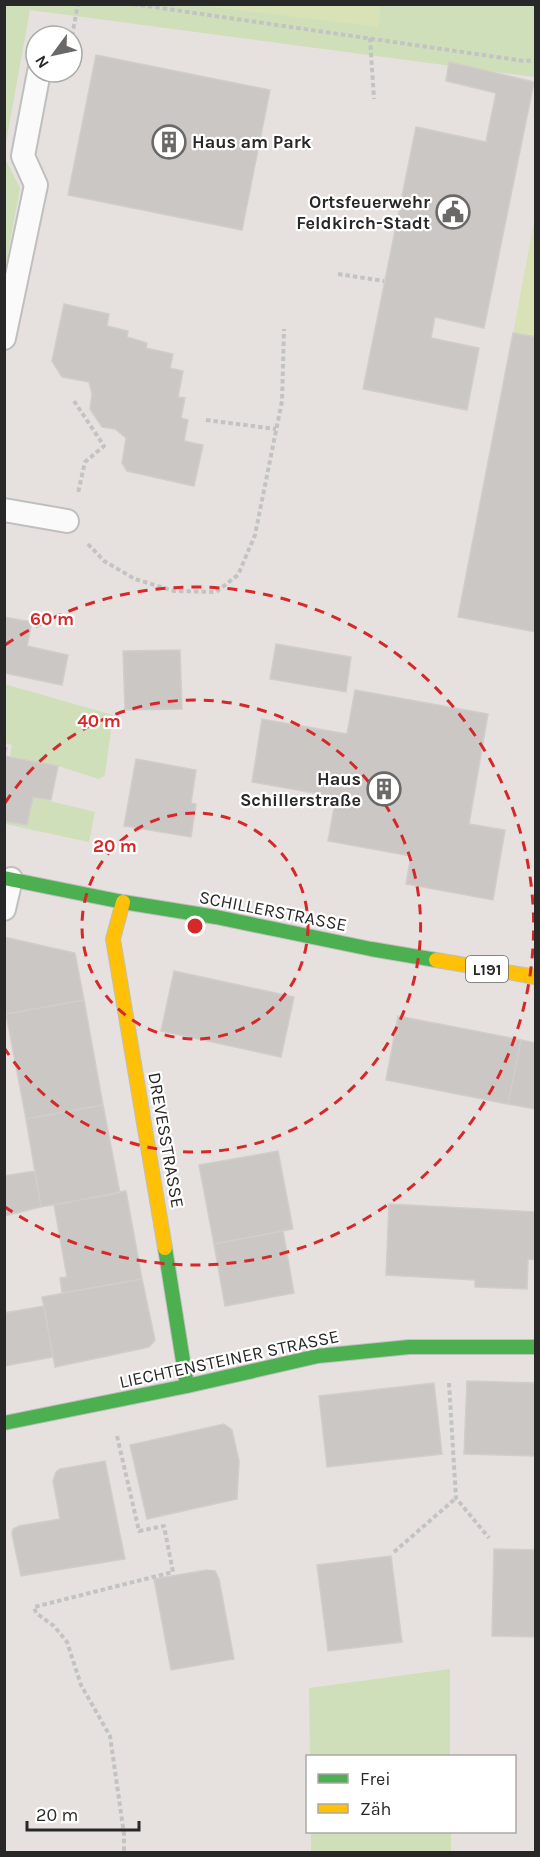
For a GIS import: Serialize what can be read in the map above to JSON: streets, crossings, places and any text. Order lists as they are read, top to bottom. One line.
{"streets":{"street":["SCHILLERSTRASSE","L191","DREVESSTRASSE","LIECHTENSTEINER STRASSE"]},"crossings":[["SCHILLERSTRASSE","DREVESSTRASSE"],["DREVESSTRASSE","LIECHTENSTEINER STRASSE"]],"places":{"building":["Haus am Park","Haus Schillerstraße"],"public building":["Ortsfeuerwehr Feldkirch-Stadt"]},"legend":["Frei","Zäh"],"scale_bar":"20 m","north":"bottom left","rings":["60 m","40 m","20 m"]}
